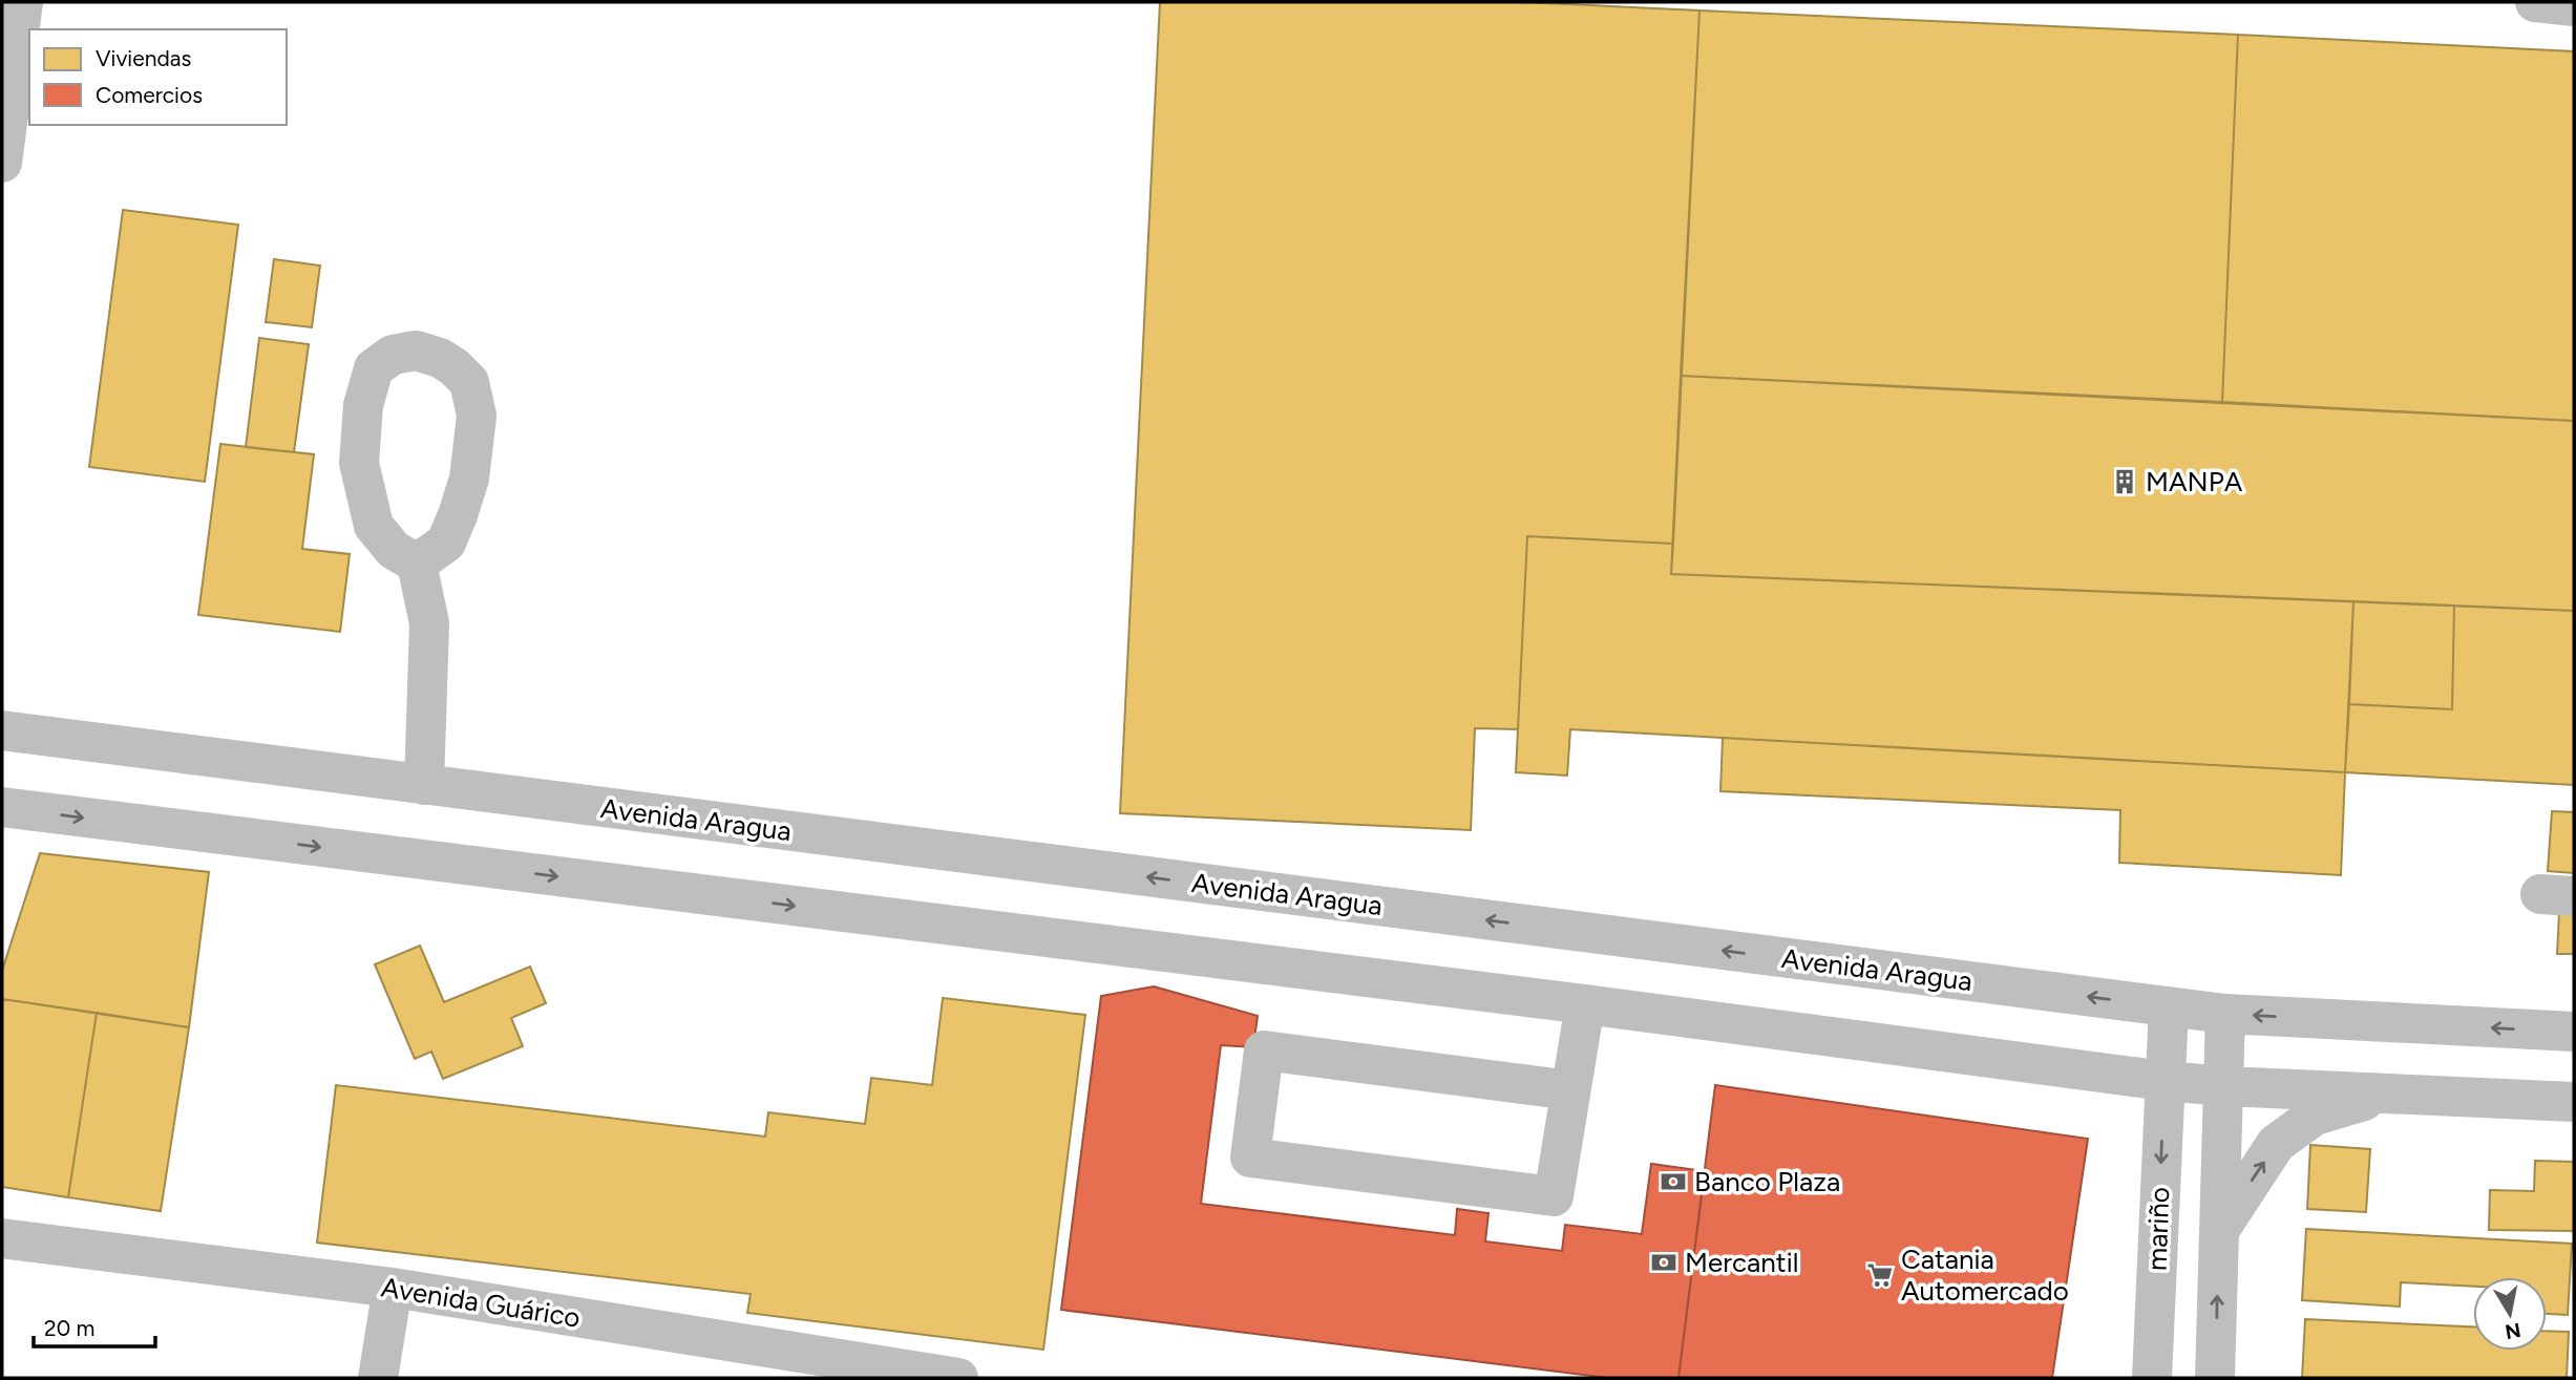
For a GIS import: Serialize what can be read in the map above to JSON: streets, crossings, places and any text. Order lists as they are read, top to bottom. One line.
{"streets":{"street":["Avenida Aragua","mariño","Avenida Guárico"]},"crossings":[["Avenida Aragua","mariño"]],"places":{"building":["MANPA"],"bank":["Banco Plaza","Mercantil"],"supermarket":["Catania Automercado"]},"legend":["Viviendas","Comercios"],"scale_bar":"20 m","north":"bottom"}
